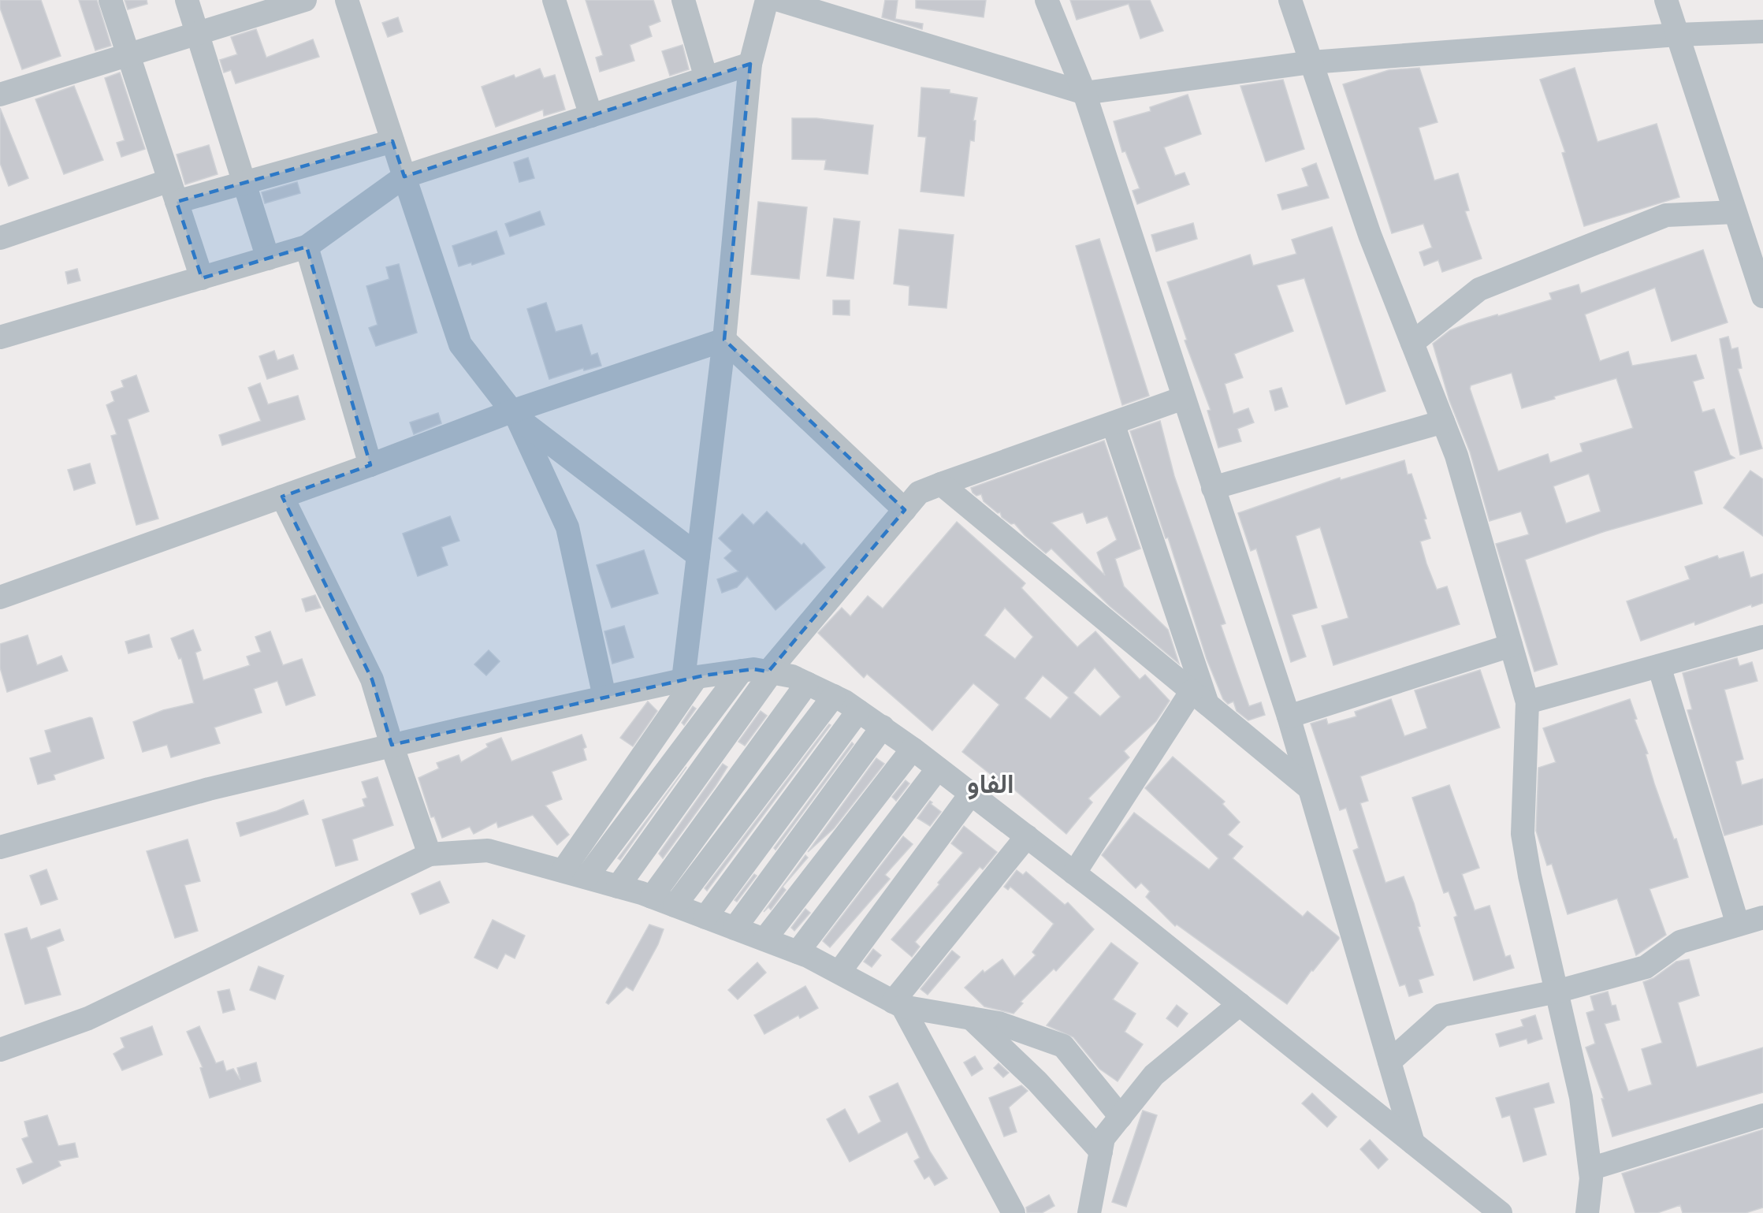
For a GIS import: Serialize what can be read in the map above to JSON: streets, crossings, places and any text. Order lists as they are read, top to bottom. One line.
{"districts":["الفاو"]}
